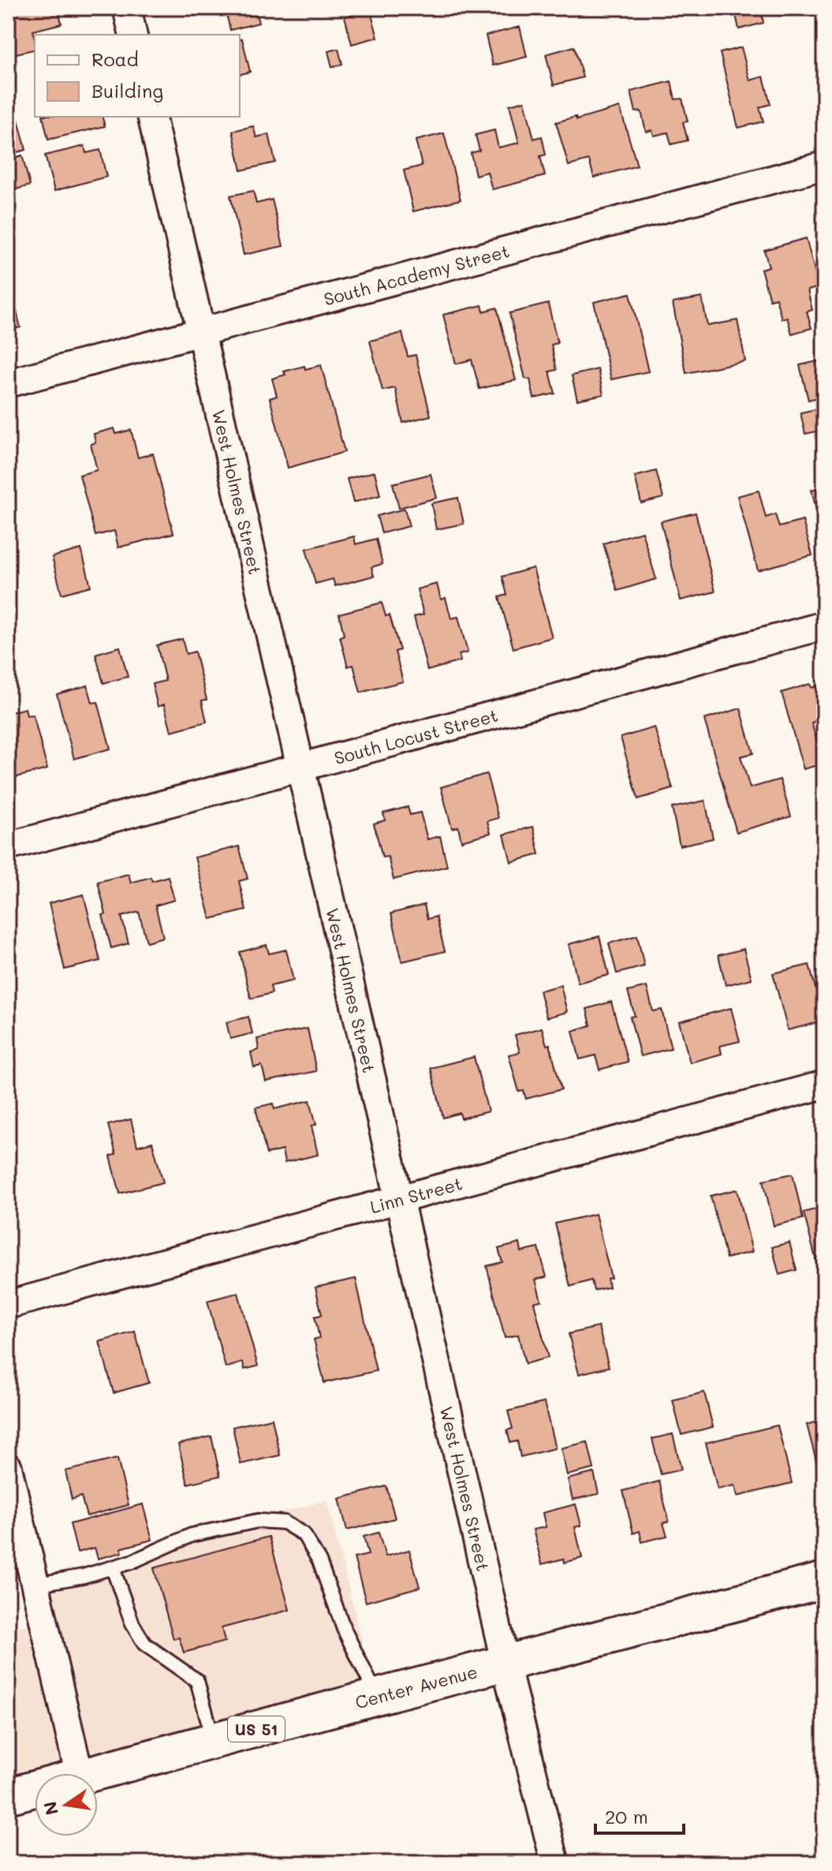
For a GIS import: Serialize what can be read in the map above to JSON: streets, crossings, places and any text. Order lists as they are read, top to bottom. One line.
{"streets":{"main road":["Center Avenue","US 51"],"street":["South Academy Street","West Holmes Street","South Locust Street","Linn Street"]},"crossings":[["South Academy Street","West Holmes Street"],["West Holmes Street","South Locust Street"],["West Holmes Street","Linn Street"],["West Holmes Street","Center Avenue"]],"legend":["Road","Building"],"scale_bar":"20 m","north":"left"}
